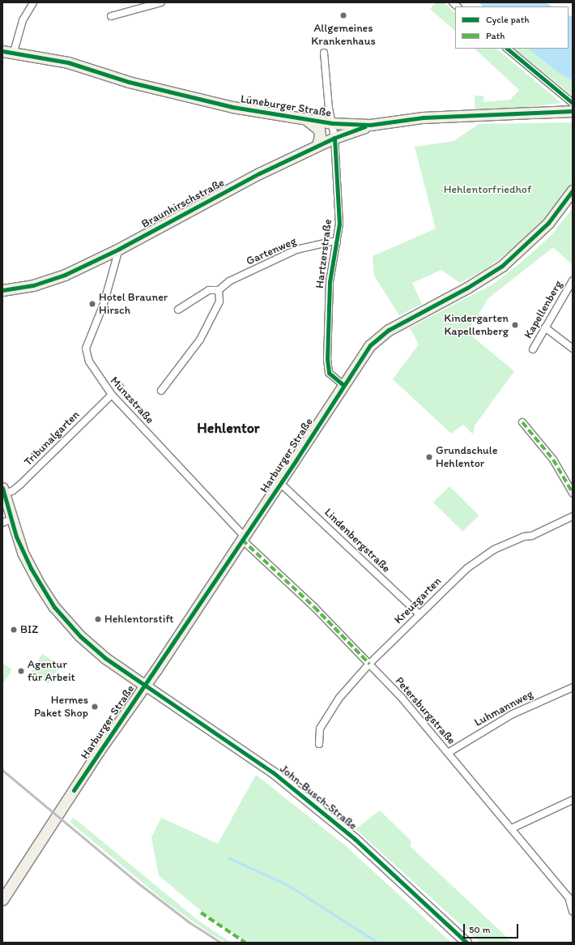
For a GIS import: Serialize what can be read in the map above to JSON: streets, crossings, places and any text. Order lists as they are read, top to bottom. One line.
{"streets":{"main road":["Lüneburger Straße","Braunhirschstraße","Harburger Straße","John-Busch-Straße"],"street":["Gartenweg","Hartzerstraße","Kapellenberg","Münzstraße","Tribunalgarten","Lindenbergstraße","Kreuzgarten","Luhmannweg","Petersburgstraße"]},"crossings":[["Lüneburger Straße","Braunhirschstraße"],["Lüneburger Straße","Hartzerstraße"],["Braunhirschstraße","Hartzerstraße"],["Braunhirschstraße","Münzstraße"],["Gartenweg","Hartzerstraße"],["Hartzerstraße","Harburger Straße"],["Münzstraße","Tribunalgarten"],["Münzstraße","Harburger Straße"],["Münzstraße","Petersburgstraße"],["Harburger Straße","Lindenbergstraße"],["Harburger Straße","Petersburgstraße"],["Harburger Straße","John-Busch-Straße"],["Lindenbergstraße","Kreuzgarten"],["Kreuzgarten","Petersburgstraße"],["Luhmannweg","Petersburgstraße"]],"districts":["Hehlentor"],"parks":["Hehlentorfriedhof"],"places":["Allgemeines Krankenhaus","Hotel Brauner Hirsch","Kindergarten Kapellenberg","Grundschule Hehlentor","Hehlentorstift","BIZ","Agentur für Arbeit","Hermes Paket Shop"],"legend":["Cycle path","Path"],"scale_bar":"50 m"}
